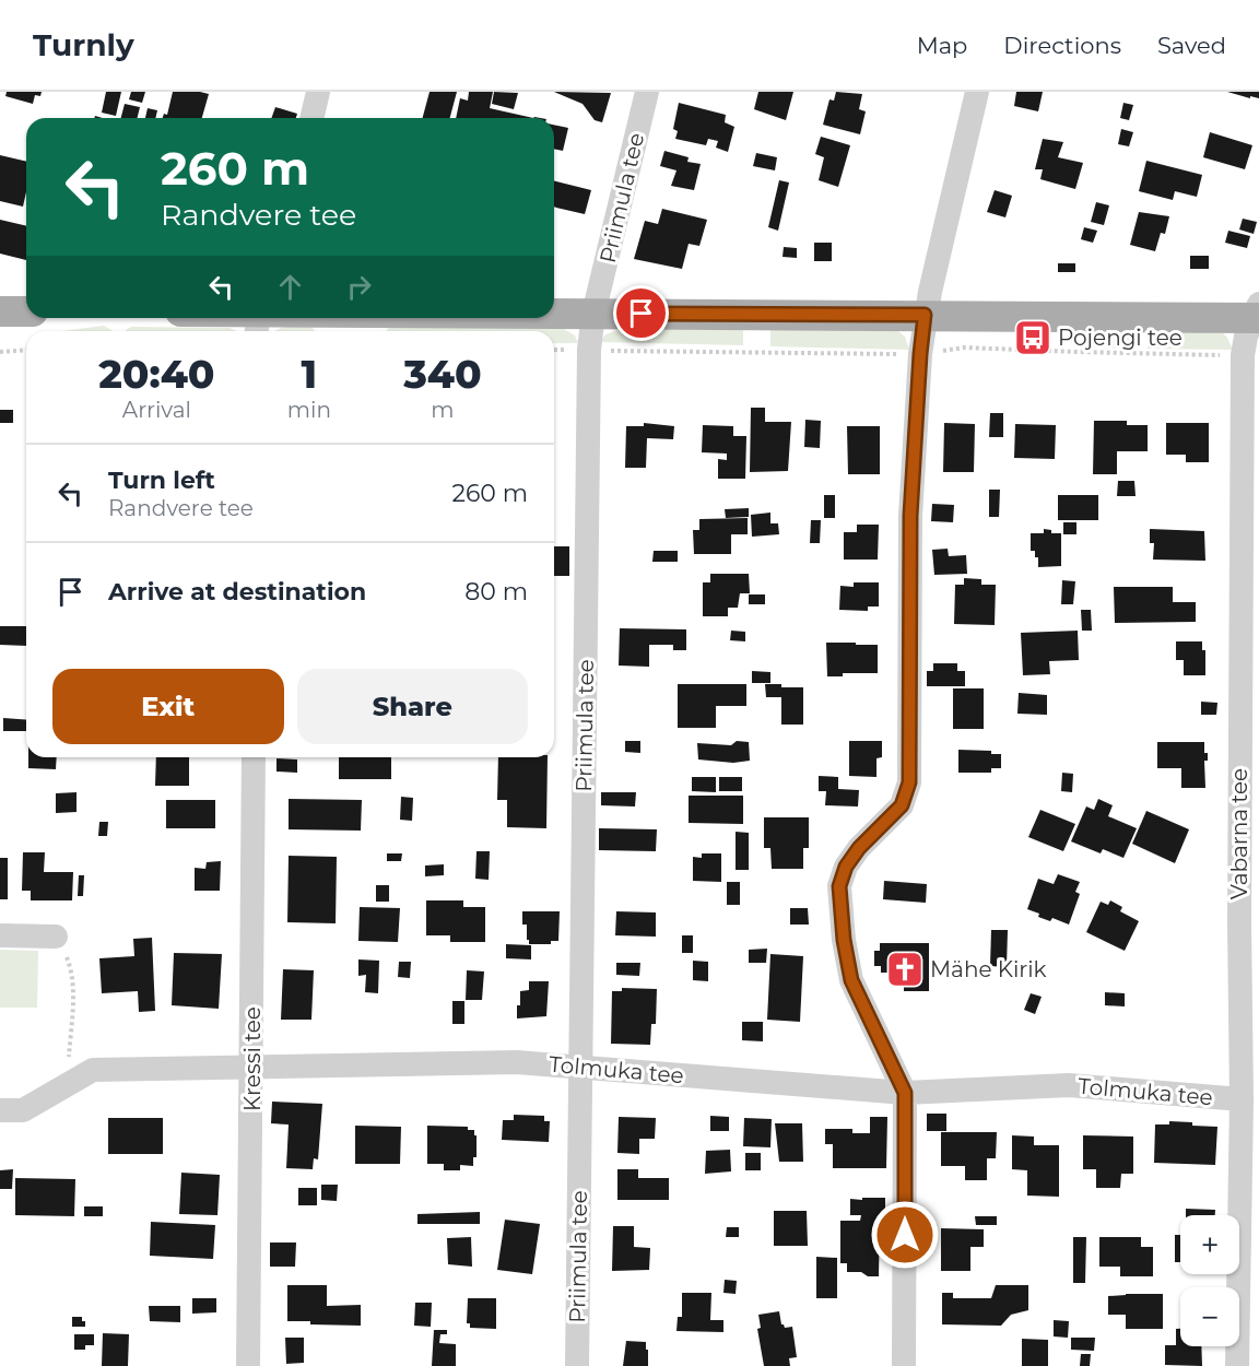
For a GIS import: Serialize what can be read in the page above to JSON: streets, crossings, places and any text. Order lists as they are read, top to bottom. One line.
{"streets":{"street":["Priimula tee","Vabarna tee","Kressi tee","Tolmuka tee"]},"crossings":[["Priimula tee","Tolmuka tee"],["Vabarna tee","Tolmuka tee"],["Kressi tee","Tolmuka tee"]],"places":{"bus stop":["Pojengi tee"],"church":["Mähe Kirik"]},"page":{"header":"Turnly","nav":["Map","Directions","Saved"],"turn":["260 m","Randvere tee"],"eta":["20:40","Arrival","1","min","340","m"],"list":[{"name":"Turn left","note":"Randvere tee","value":"260 m"},{"name":"Arrive at destination","value":"80 m"}],"buttons":["Exit","Share"],"map_buttons":["+","−"]}}
